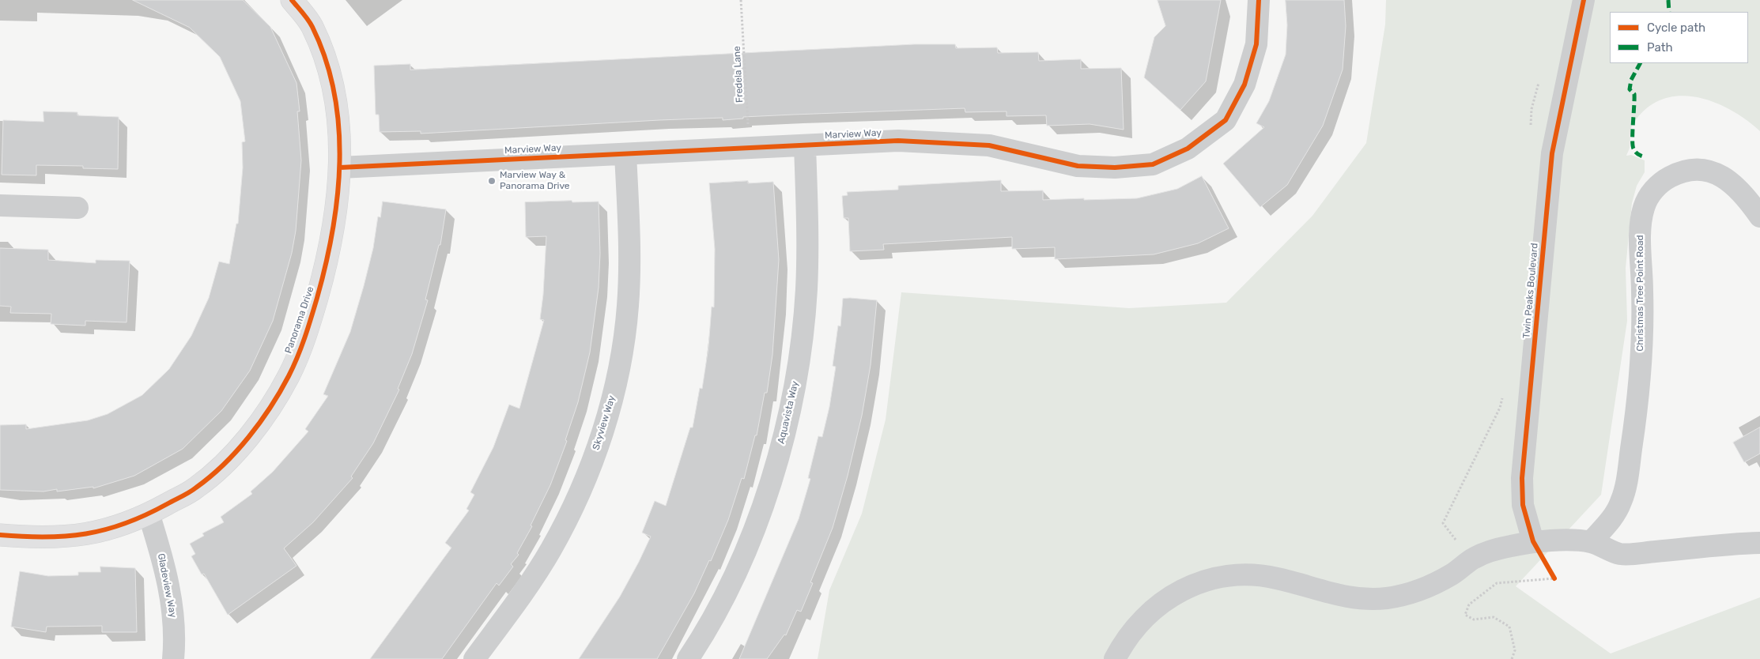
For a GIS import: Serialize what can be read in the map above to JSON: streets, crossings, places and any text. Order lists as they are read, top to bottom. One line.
{"streets":{"street":["Marview Way","Twin Peaks Boulevard","Christmas Tree Point Road","Panorama Drive","Aquavista Way","Skyview Way","Gladeview Way"],"path":["Fredela Lane"]},"crossings":[["Fredela Lane","Marview Way"],["Marview Way","Panorama Drive"],["Marview Way","Aquavista Way"],["Marview Way","Skyview Way"],["Panorama Drive","Gladeview Way"]],"places":["Marview Way & Panorama Drive"],"legend":["Cycle path","Path"]}
